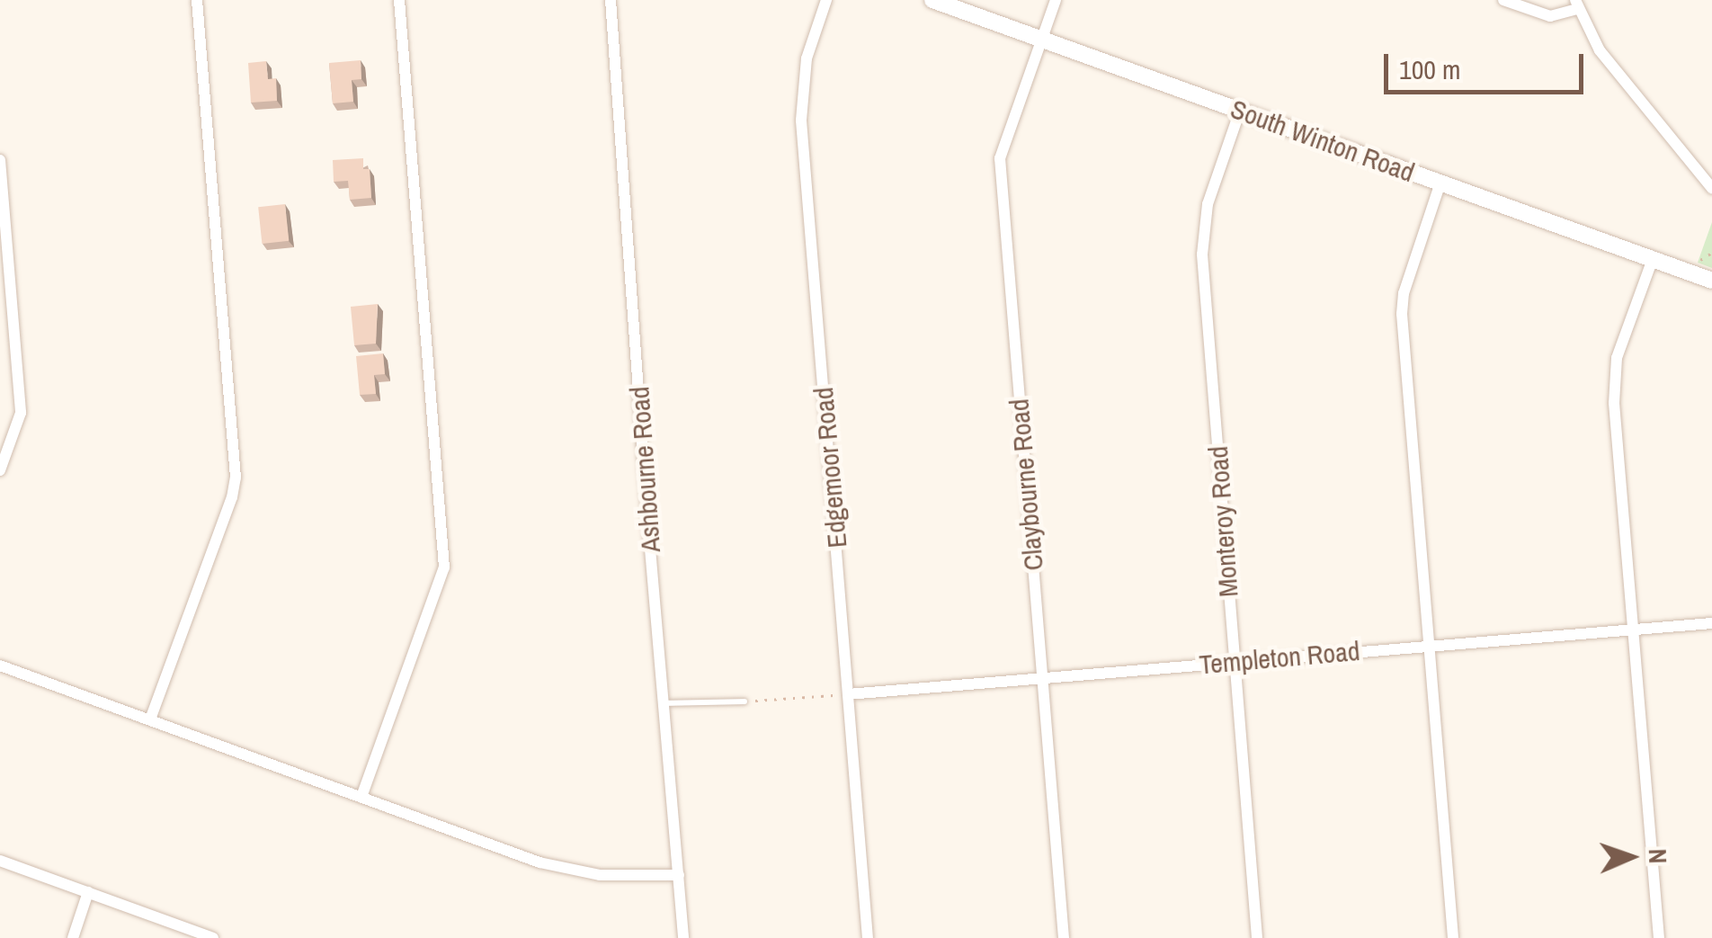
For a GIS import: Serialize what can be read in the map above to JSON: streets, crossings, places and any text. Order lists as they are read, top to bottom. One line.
{"streets":{"main road":["South Winton Road"],"street":["Edgemoor Road","Ashbourne Road","Claybourne Road","Monteroy Road","Templeton Road"]},"crossings":[["South Winton Road","Claybourne Road"],["South Winton Road","Monteroy Road"],["Edgemoor Road","Templeton Road"],["Claybourne Road","Templeton Road"],["Monteroy Road","Templeton Road"]],"scale_bar":"100 m","north":"right"}
